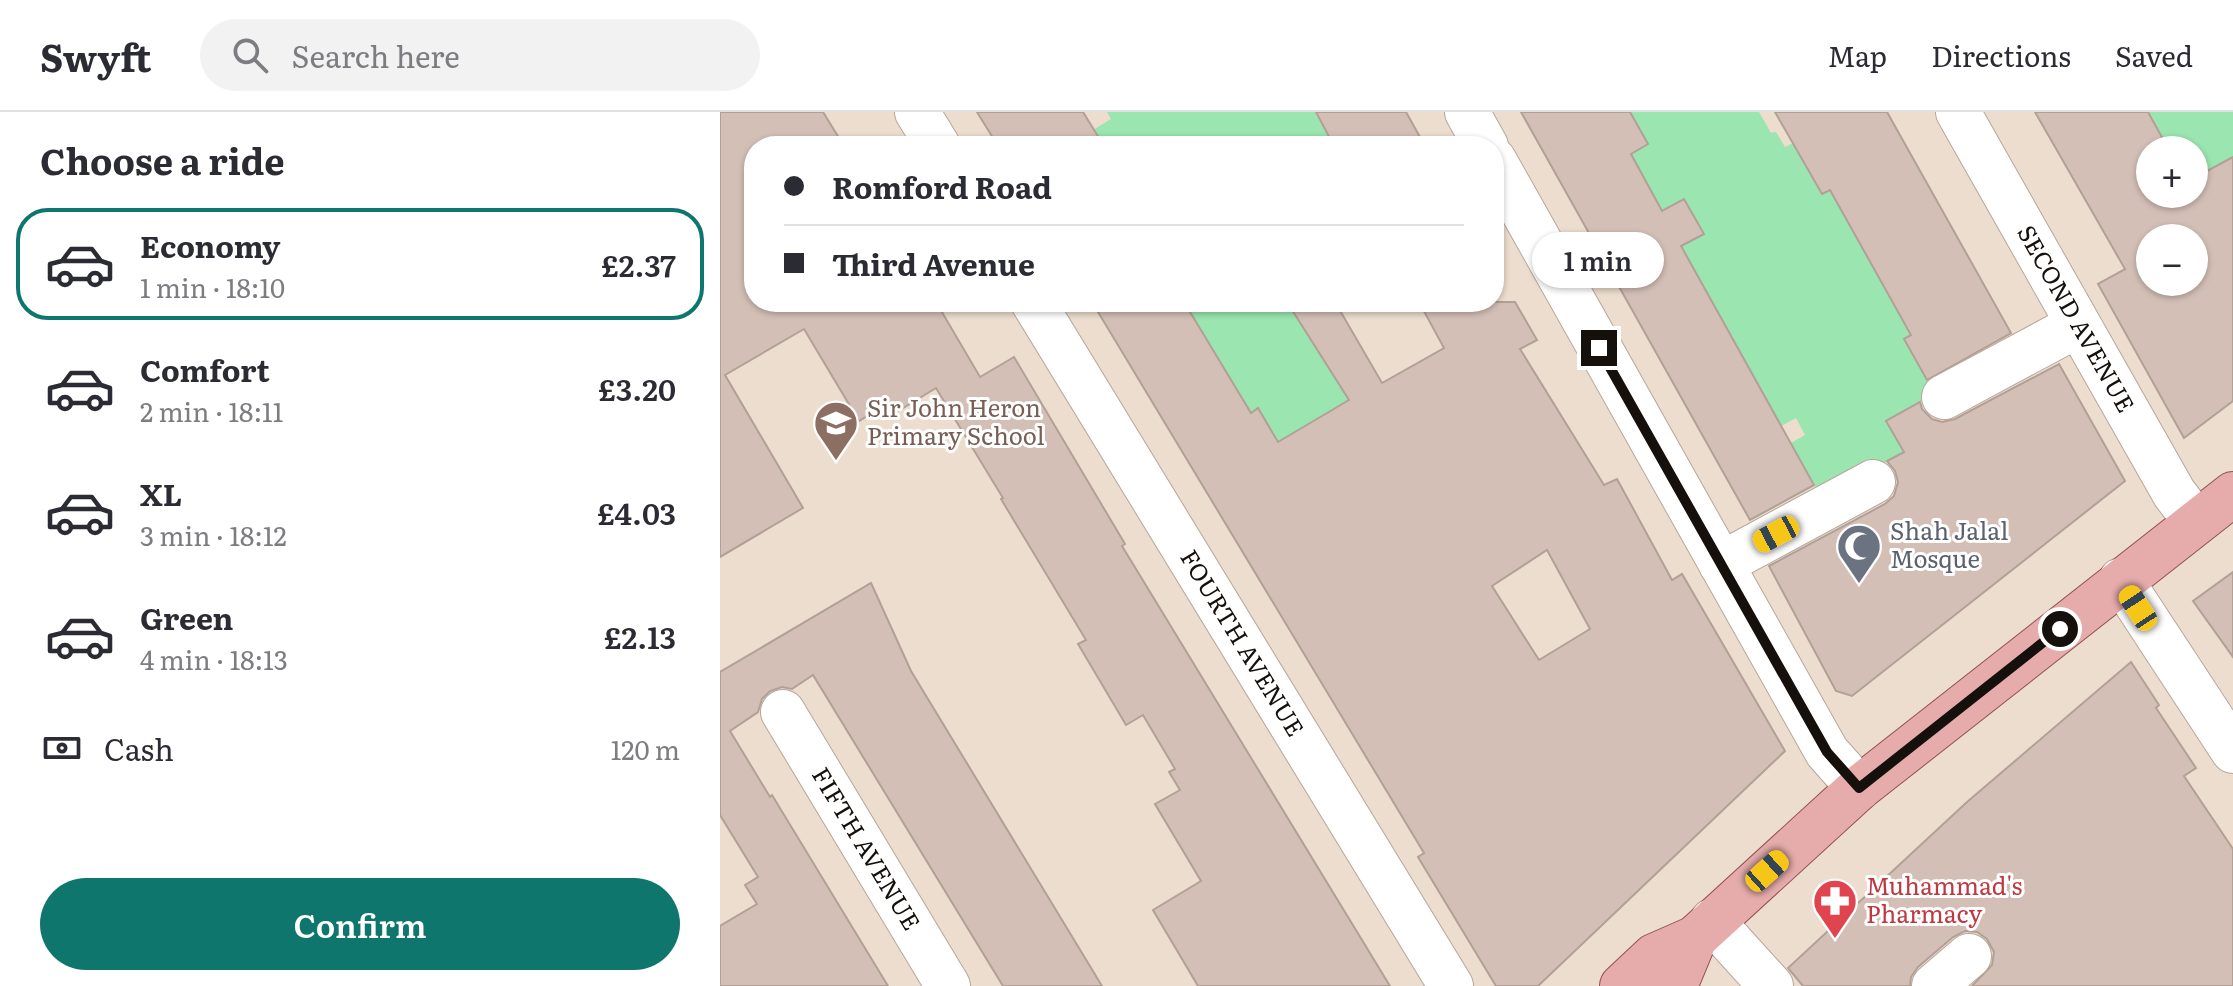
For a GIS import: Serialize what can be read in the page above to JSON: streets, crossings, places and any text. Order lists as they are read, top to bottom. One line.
{"streets":{"street":["SECOND AVENUE","FOURTH AVENUE","FIFTH AVENUE"]},"places":{"school or university":["Sir John Heron Primary School"],"mosque":["Shah Jalal Mosque"],"pharmacy":["Muhammad's Pharmacy"]},"page":{"header":"Swyft","search":"Search here","nav":["Map","Directions","Saved"],"heading":"Choose a ride","map_buttons":["+","−"],"banner":["Romford Road","Third Avenue"],"list":[{"name":"Economy","note":"1 min · 18:10","value":"£2.37"},{"name":"Comfort","note":"2 min · 18:11","value":"£3.20"},{"name":"XL","note":"3 min · 18:12","value":"£4.03"},{"name":"Green","note":"4 min · 18:13","value":"£2.13"}],"bubble":"1 min","pay":["Cash","120 m"],"buttons":"Confirm"}}
